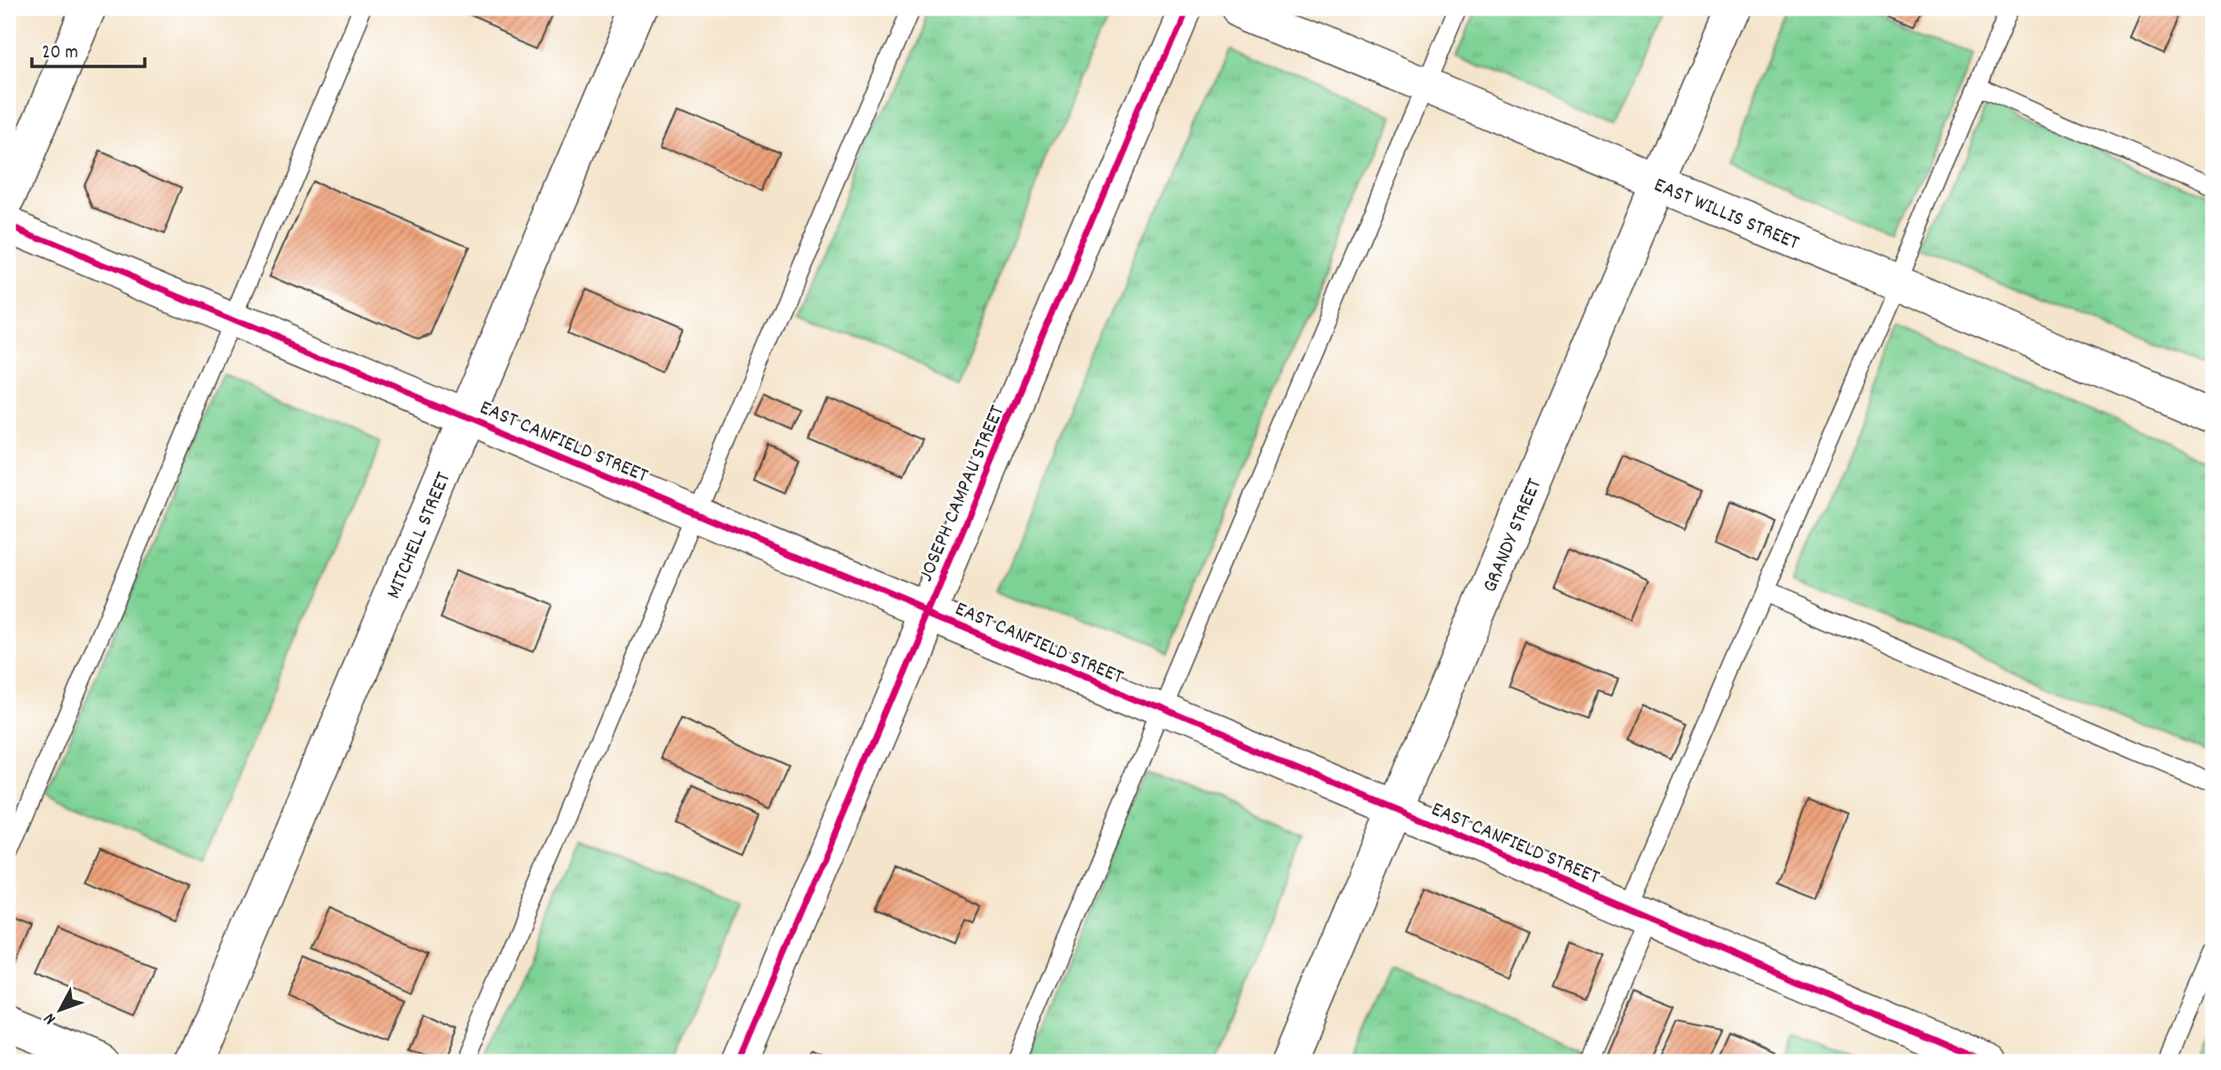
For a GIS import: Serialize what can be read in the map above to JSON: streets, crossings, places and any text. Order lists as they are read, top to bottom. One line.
{"streets":{"street":["EAST WILLIS STREET","EAST CANFIELD STREET","JOSEPH CAMPAU STREET","MITCHELL STREET","GRANDY STREET"]},"crossings":[["EAST WILLIS STREET","GRANDY STREET"],["EAST CANFIELD STREET","JOSEPH CAMPAU STREET"],["EAST CANFIELD STREET","MITCHELL STREET"],["EAST CANFIELD STREET","GRANDY STREET"]],"scale_bar":"20 m","north":"bottom left"}
